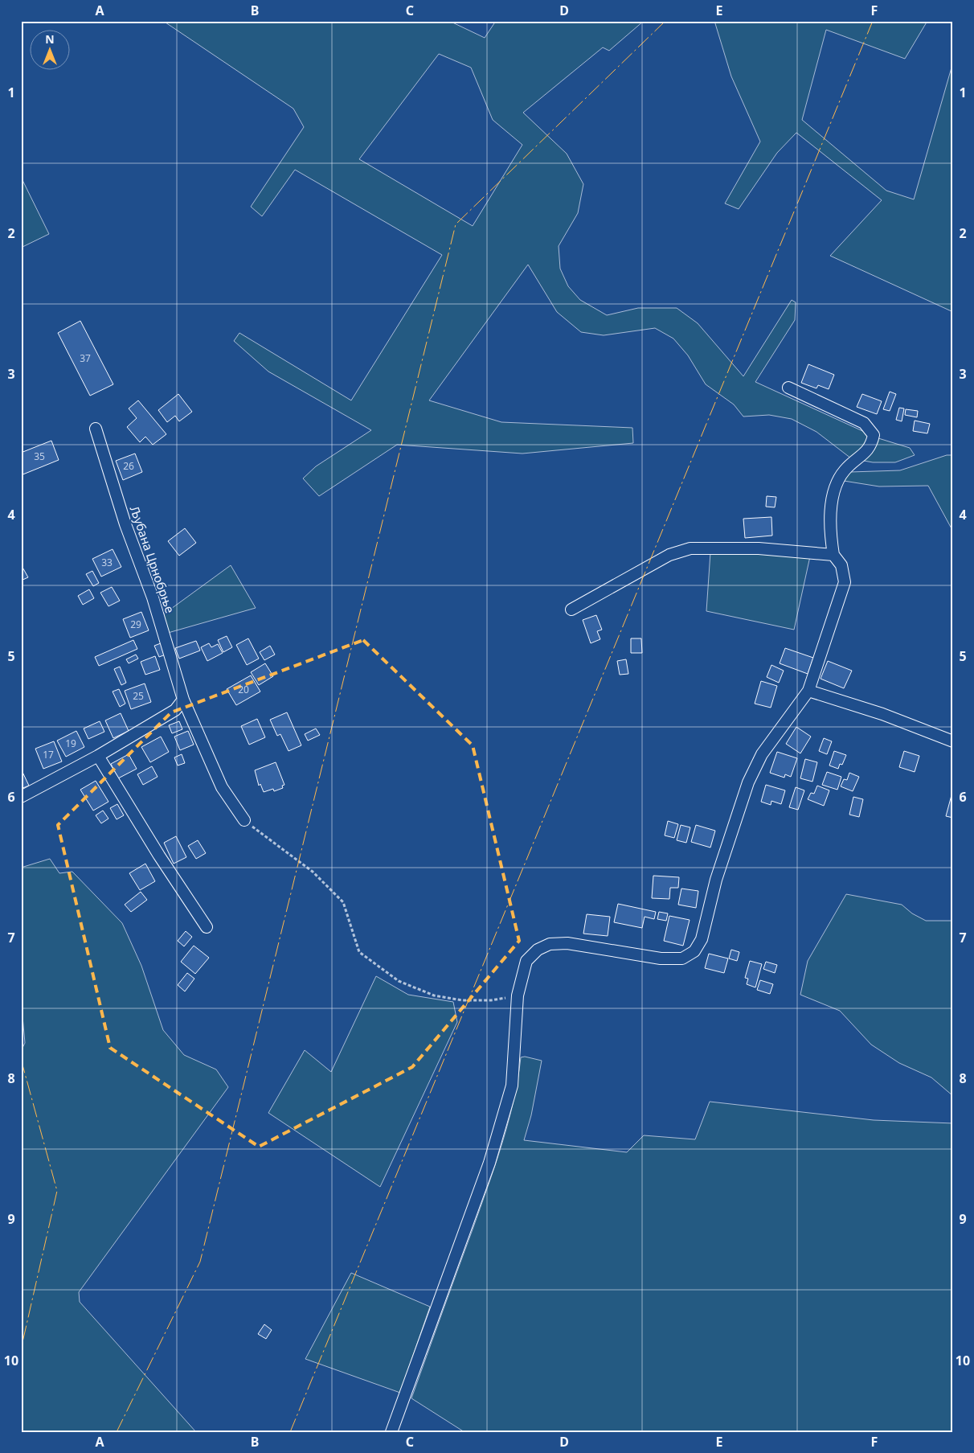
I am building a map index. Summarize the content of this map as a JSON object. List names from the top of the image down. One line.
{"streets":{"street":["Љубана Црнобрње"]},"house_numbers":["37","35","26","33","29","20","25","19","17"],"north":"top","grid":{"columns":["A","B","C","D","E","F"],"rows":["1","2","3","4","5","6","7","8","9","10"]}}
